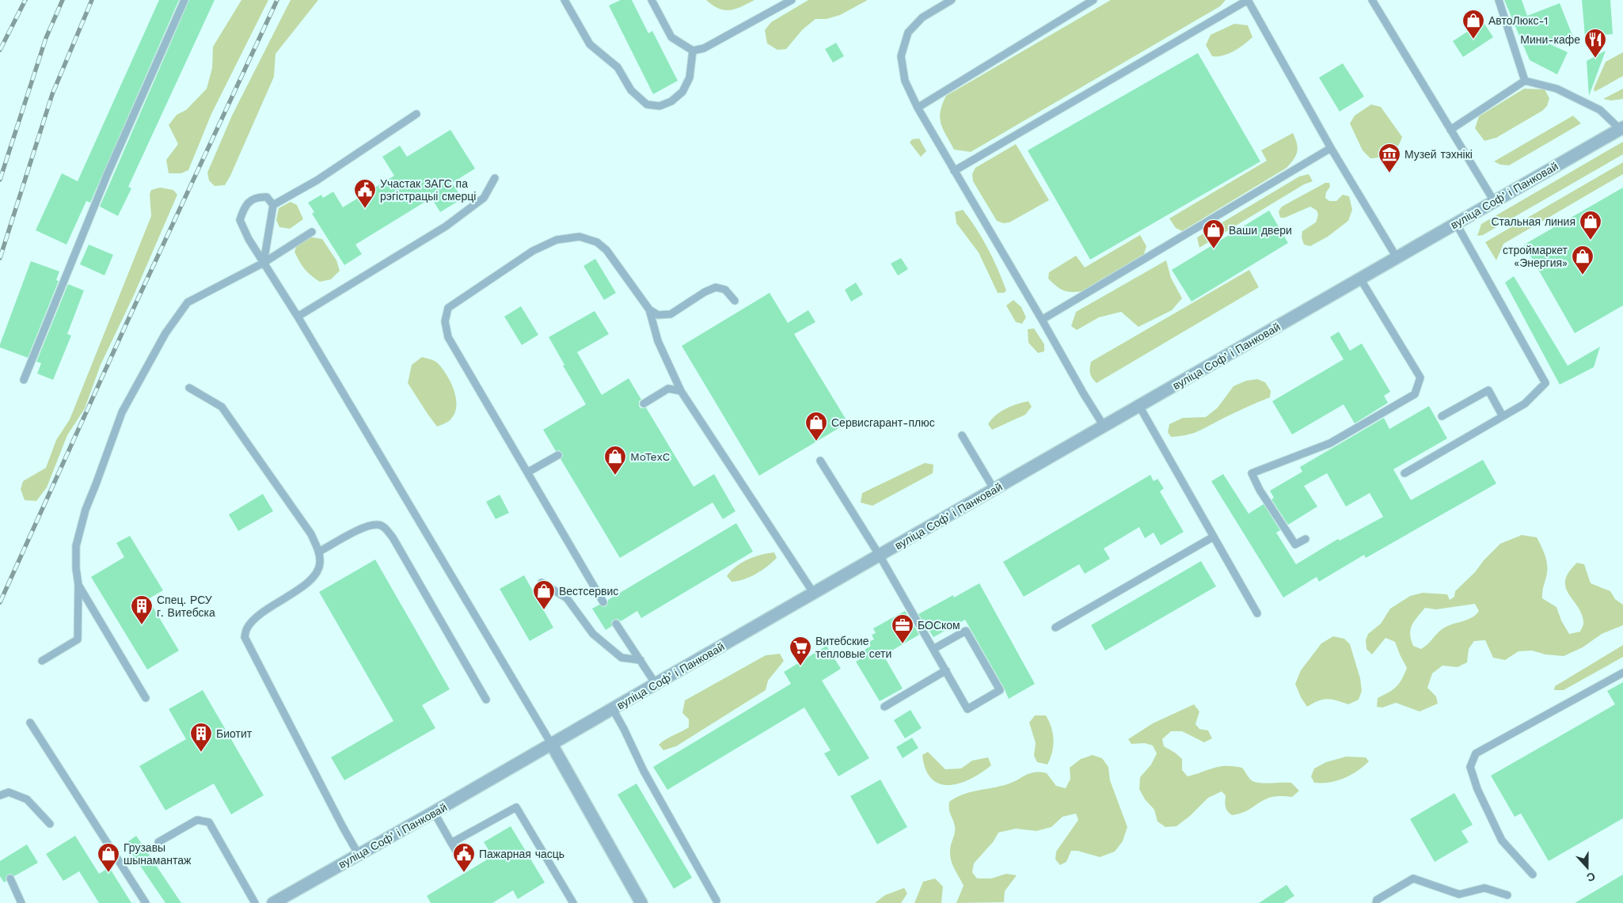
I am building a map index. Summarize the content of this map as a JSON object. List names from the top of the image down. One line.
{"streets":{"street":["вуліца Софʼі Панковай"]},"places":{"shop":["АвтоЛюкс-1","Стальная линия","Ваши двери","строймаркет «Энергия»","Сервисгарант-плюс","MoTexC","Вестсервис","Грузавы шынамантаж"],"restaurant":["Мини-кафе"],"museum":["Музей тэхнікі"],"public building":["Участак ЗАГС па рэгістрацыі смерці","Пажарная часць"],"building":["Спец. РСУ г. Витебска","Биотит"],"office":["БОСком"],"supermarket":["Витебские тепловые сети"]},"north":"bottom"}
